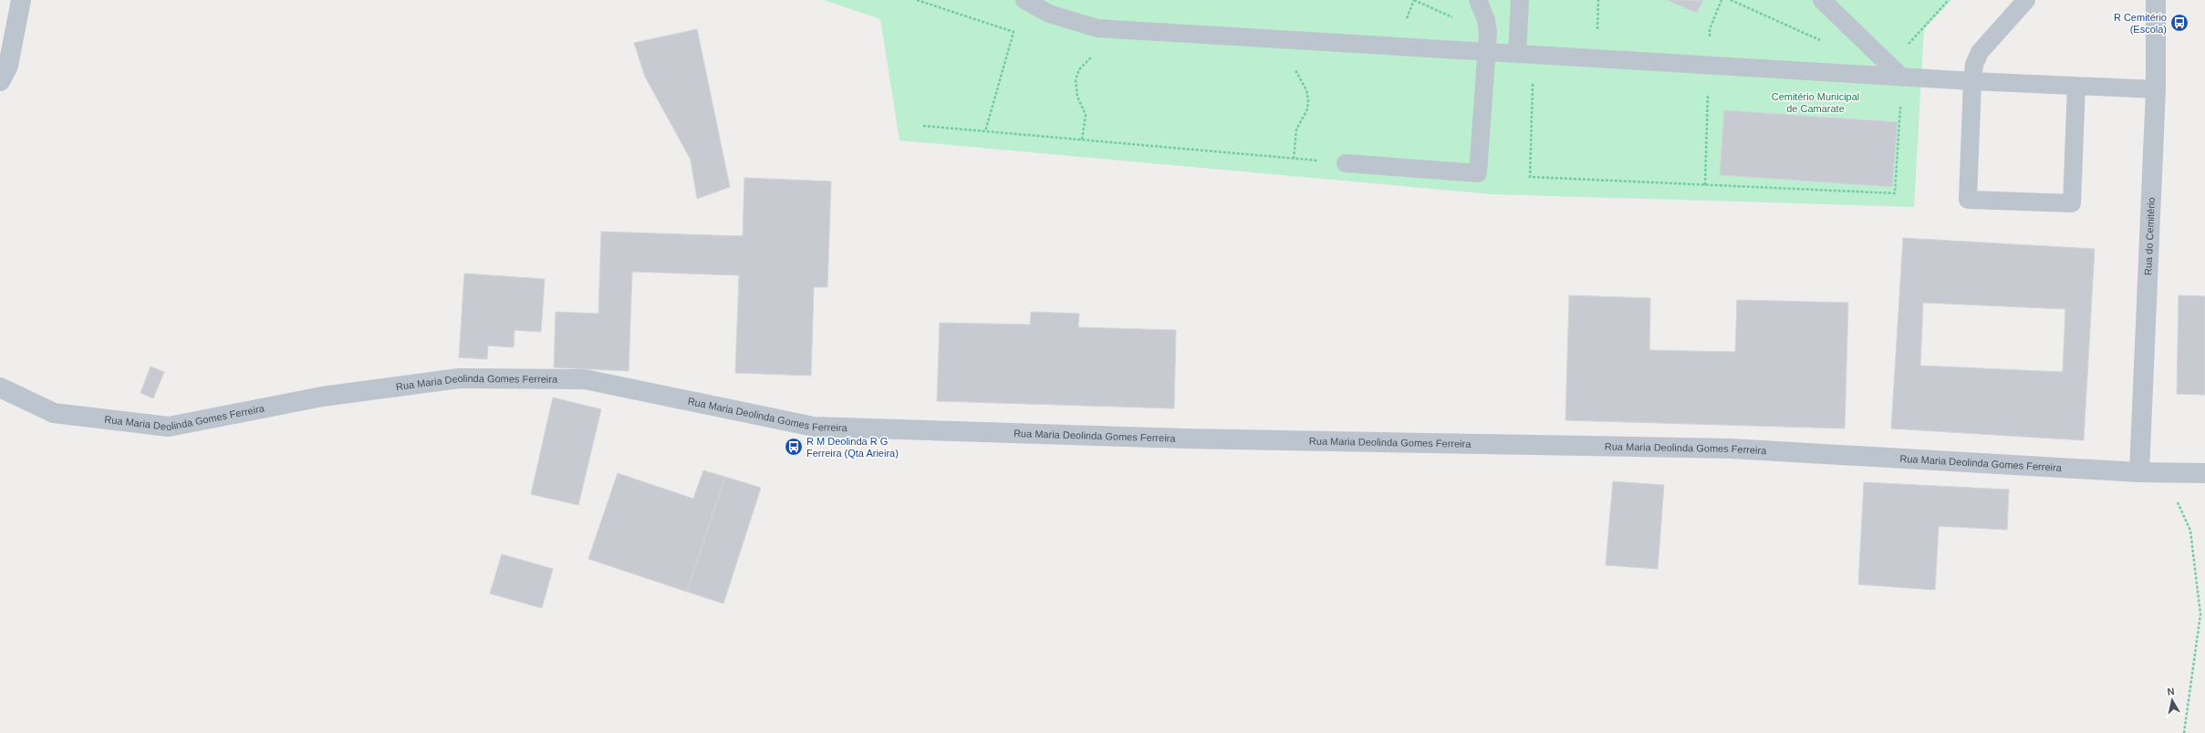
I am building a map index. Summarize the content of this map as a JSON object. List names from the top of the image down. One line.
{"streets":{"street":["Rua do Cemitério","Rua Maria Deolinda Gomes Ferreira"]},"crossings":[["Rua do Cemitério","Rua Maria Deolinda Gomes Ferreira"]],"parks":["Cemitério Municipal de Camarate"],"places":{"bus stop":["R Cemitério (Escola)","R M Deolinda R G Ferreira (Qta Arieira)"]},"north":"top"}
